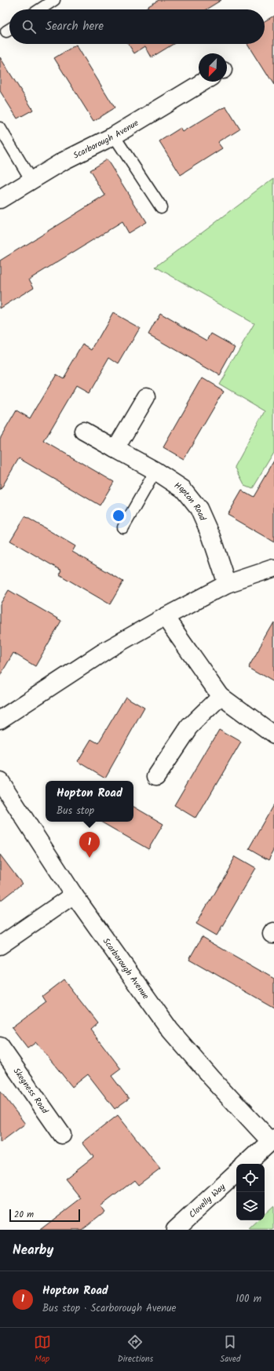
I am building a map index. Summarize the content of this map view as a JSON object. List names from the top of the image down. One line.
{"streets":{"street":["Scarborough Avenue","Hopton Road","Skegness Road","Clovelly Way"]},"scale_bar":"20 m","north":"bottom left","page":{"search":"Search here","popup":["Hopton Road","Bus stop"],"pins":"1","scale":"20 m","heading":"Nearby","list":[{"mark":"1","name":"Hopton Road","note":"Bus stop · Scarborough Avenue","value":"100 m"}],"nav":["Map","Directions","Saved"]}}
